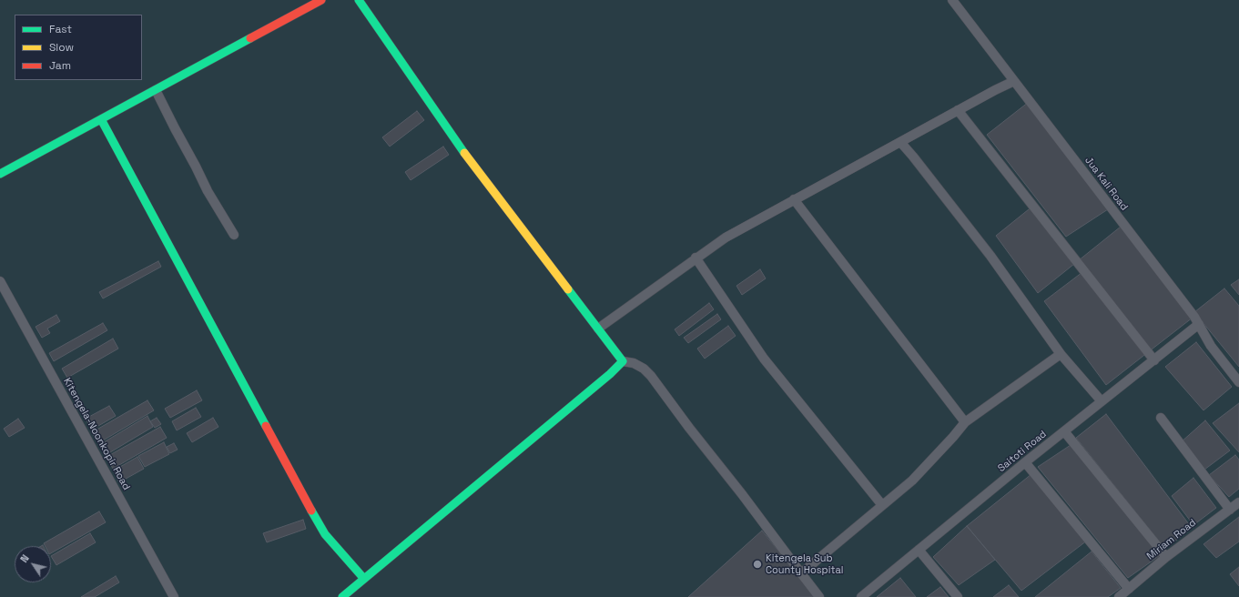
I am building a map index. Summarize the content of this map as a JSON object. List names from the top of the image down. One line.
{"streets":{"street":["Jua Kali Road","Kitengela-Noonkopir Road","Saitoti Road","Miriam Road"]},"crossings":[["Jua Kali Road","Saitoti Road"]],"places":["Kitengela Sub County Hospital"],"legend":["Fast","Slow","Jam"],"north":"top left"}
